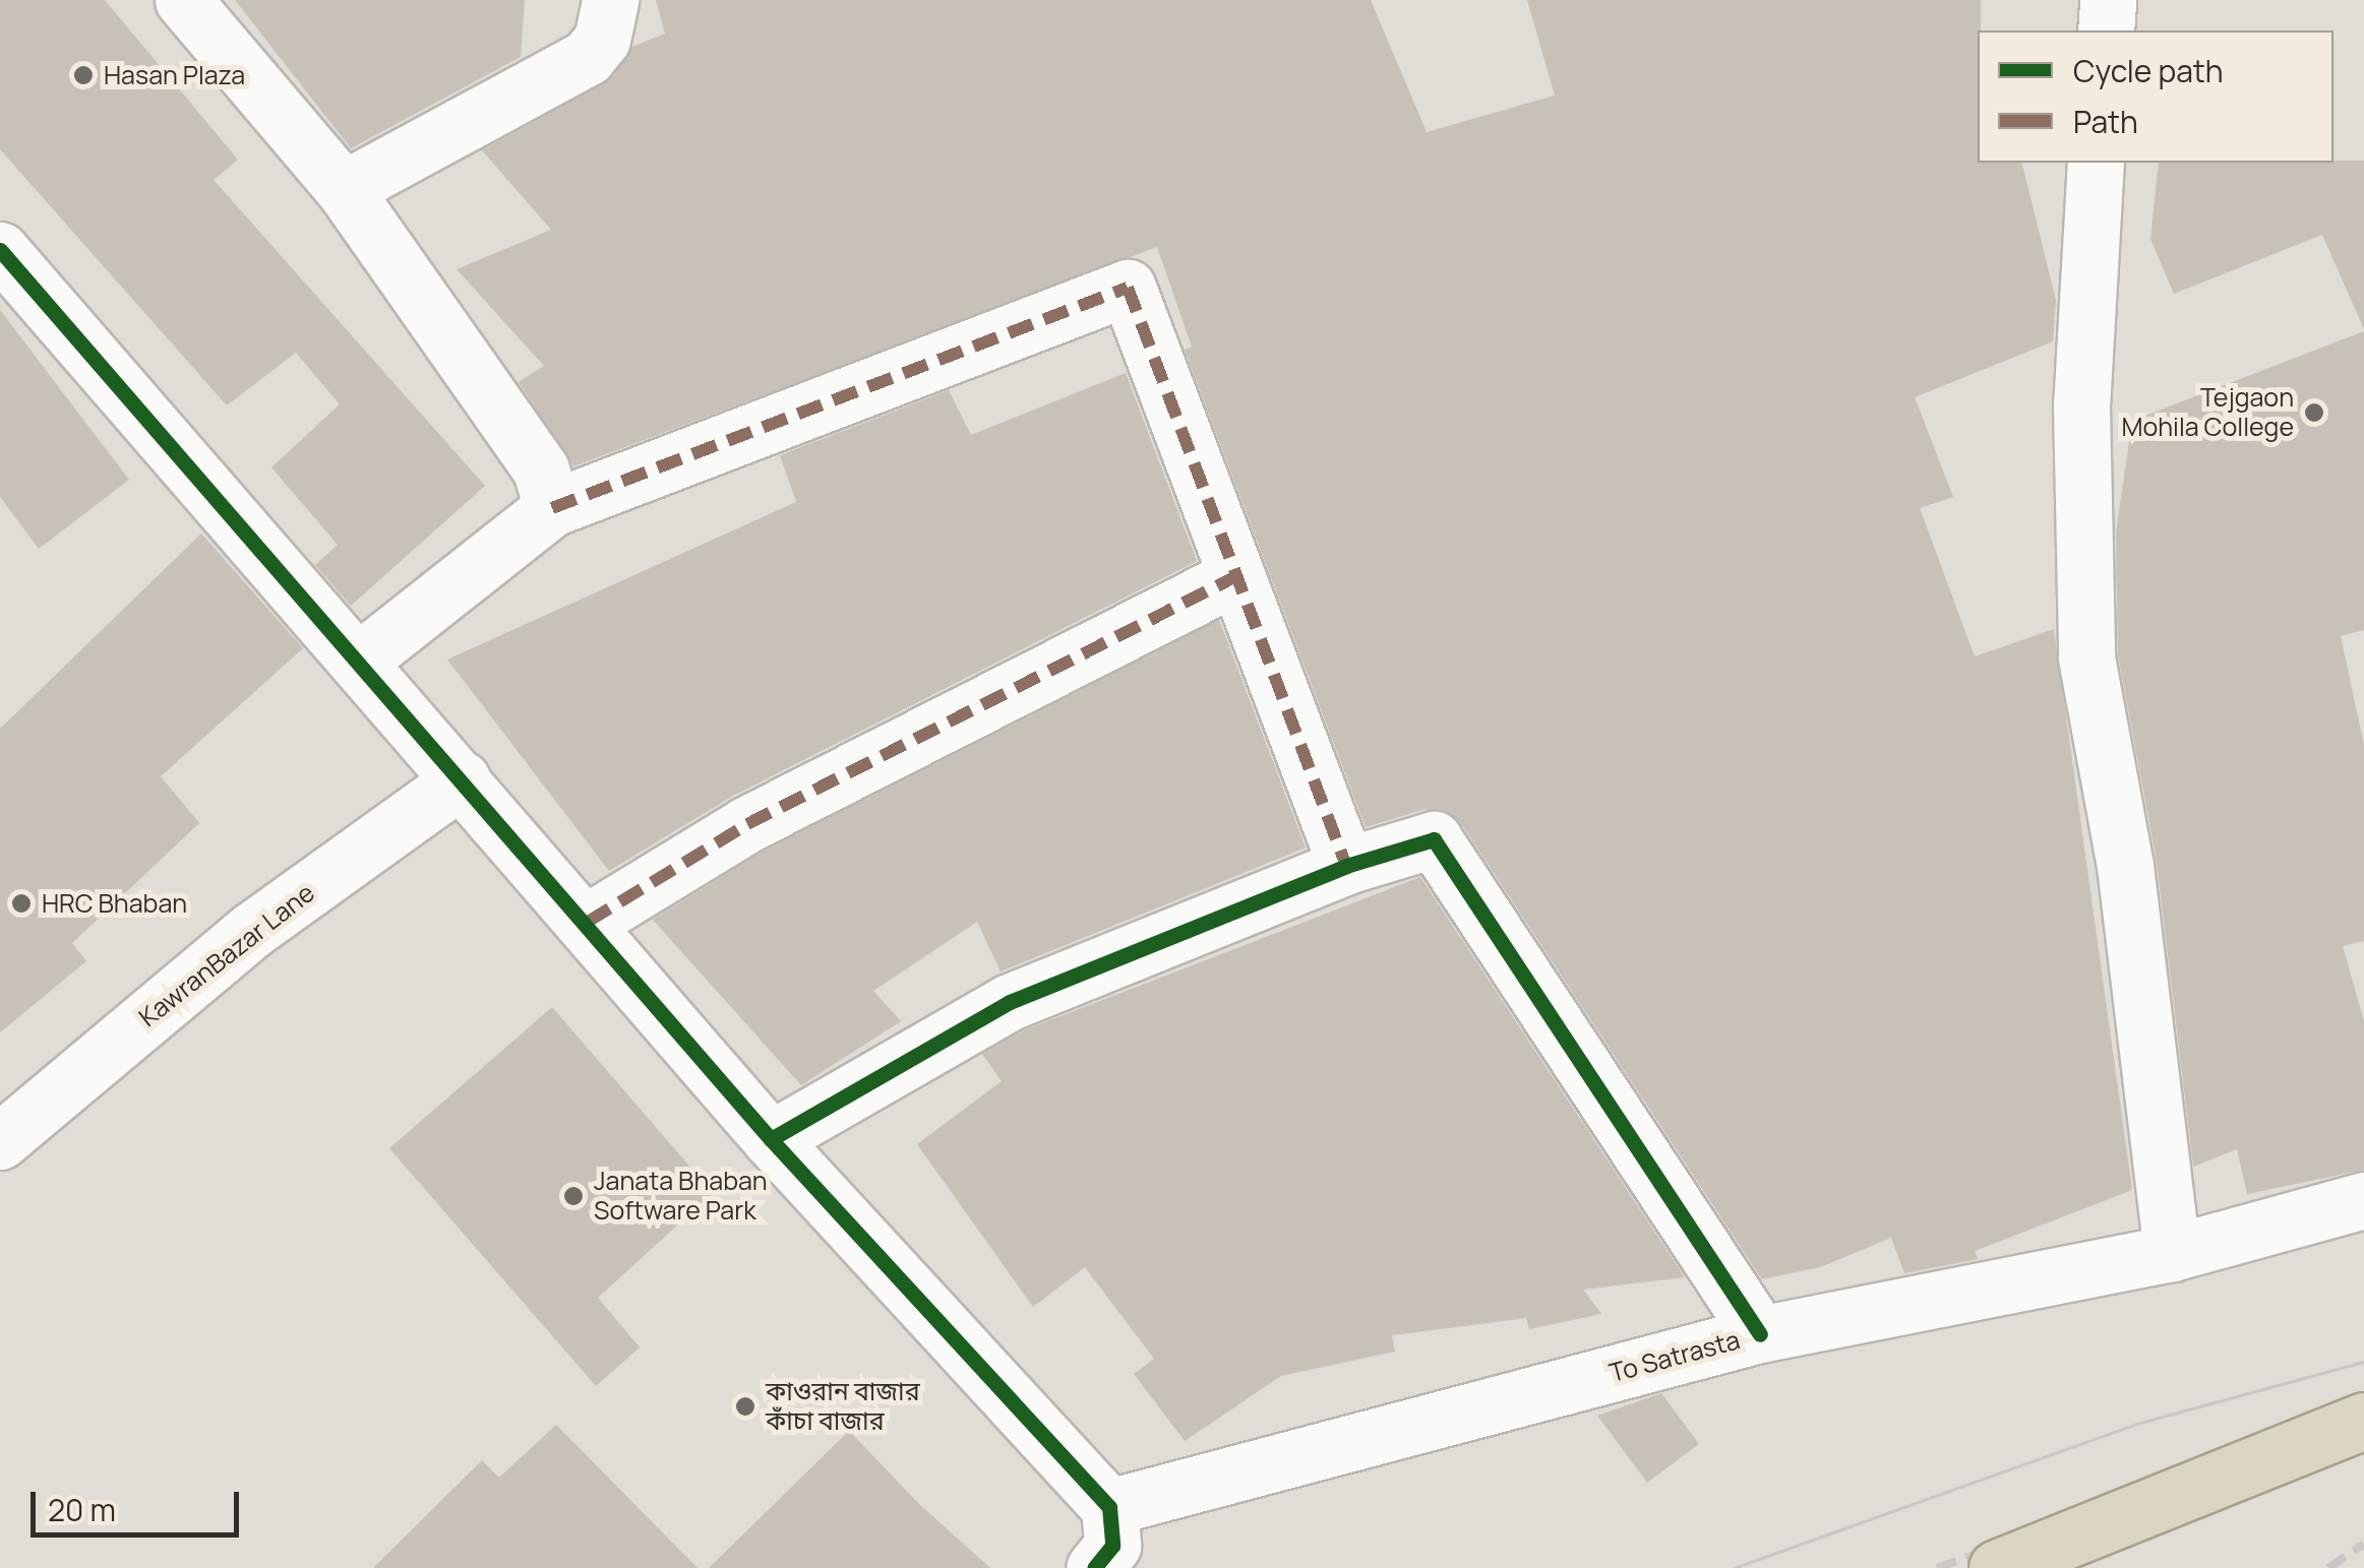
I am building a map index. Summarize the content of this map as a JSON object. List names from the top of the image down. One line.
{"streets":{"street":["KawranBazar Lane","To Satrasta"]},"places":["Hasan Plaza","Tejgaon Mohila College","HRC Bhaban","Janata Bhaban Software Park","কাওরান বাজার কাঁচা বাজার"],"legend":["Cycle path","Path"],"scale_bar":"20 m"}
